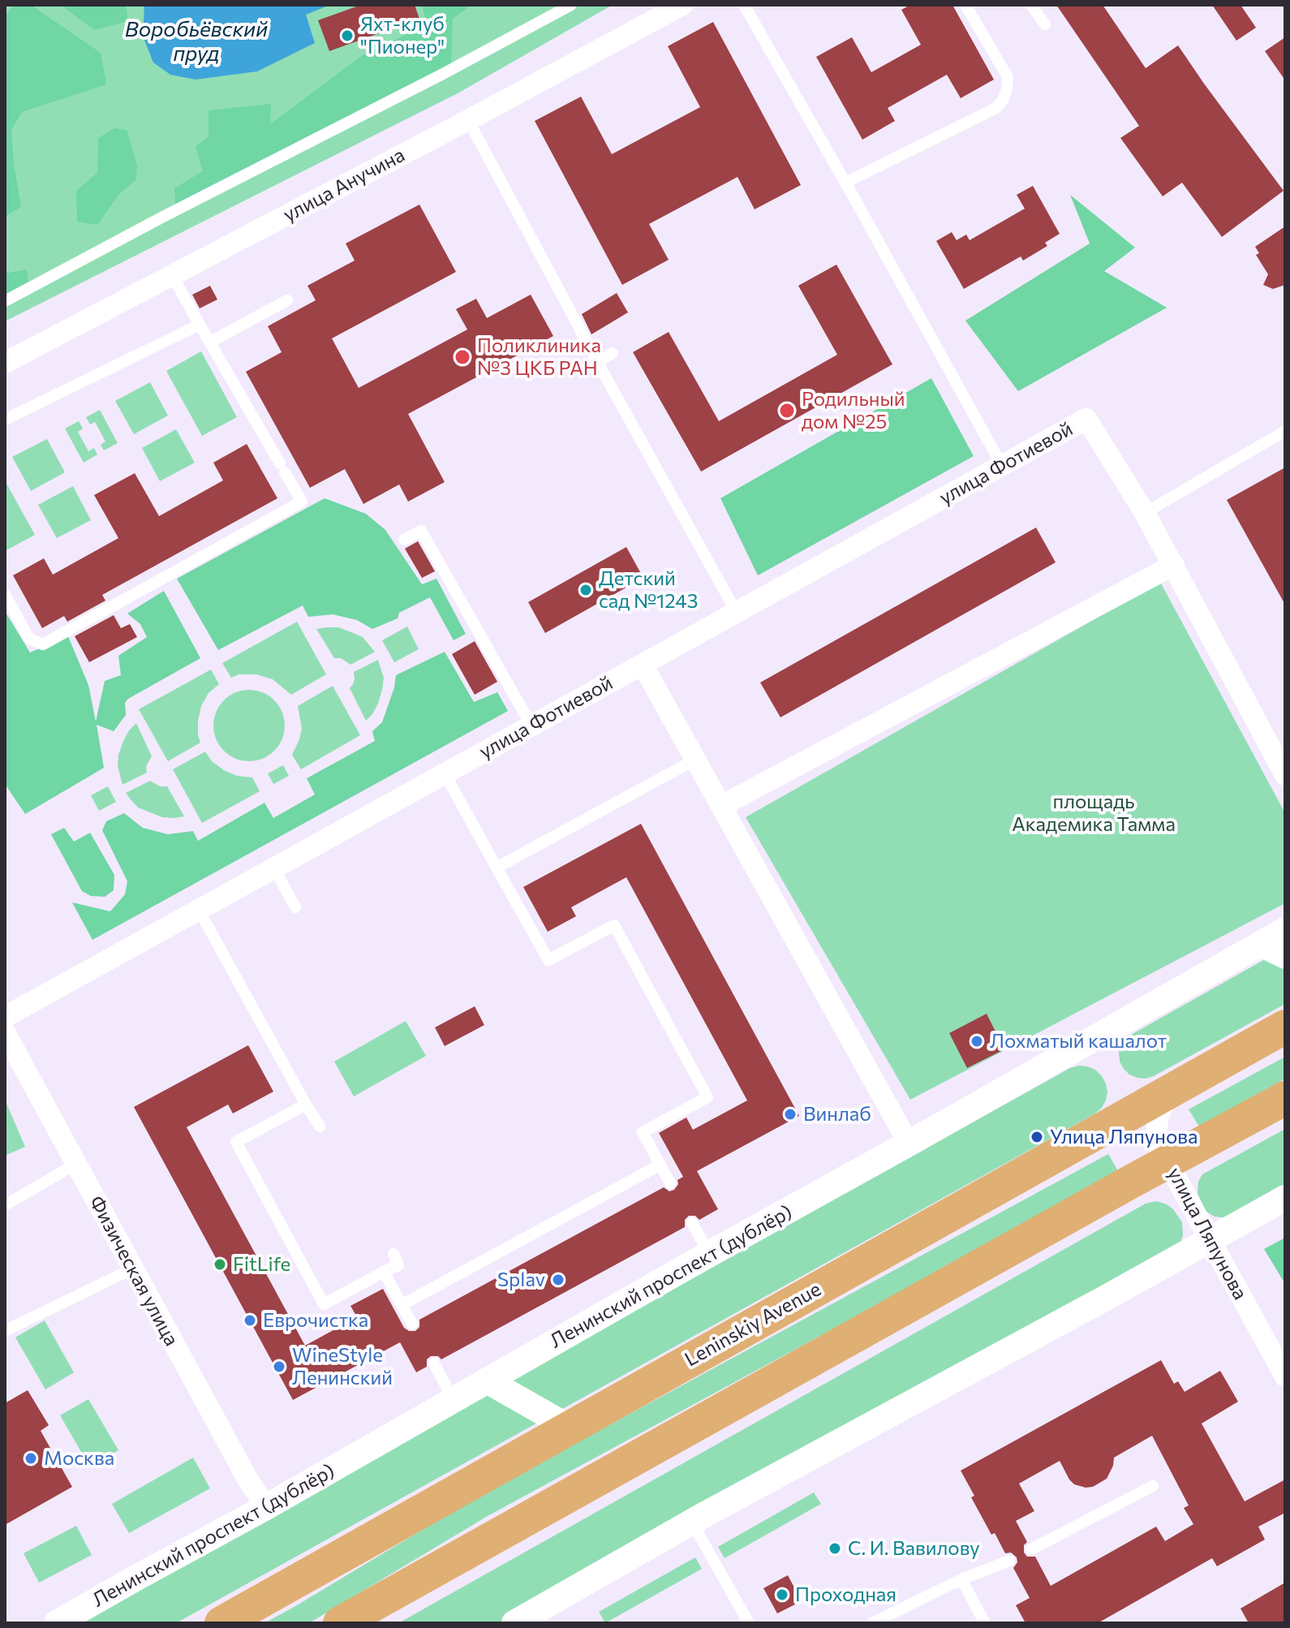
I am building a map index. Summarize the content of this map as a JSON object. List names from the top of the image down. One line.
{"streets":{"main road":["Leninskiy Avenue"],"street":["улица Анучина","улица Фотиевой","улица Ляпунова","Физическая улица","Ленинский проспект (дублёр)"]},"crossings":[["улица Ляпунова","Leninskiy Avenue"],["Физическая улица","Ленинский проспект (дублёр)"]],"water":["Воробьёвский пруд"],"parks":["площадь Академика Тамма"],"places":["Яхт-клуб \"Пионер\"","Поликлиника №3 ЦКБ РАН","Родильный дом №25","Детский сад №1243","Лохматый кашалот","Винлаб","Улица Ляпунова","FitLife","Splav","Еврочистка","WineStyle Ленинский","Москва","С. И. Вавилову","Проходная"]}
